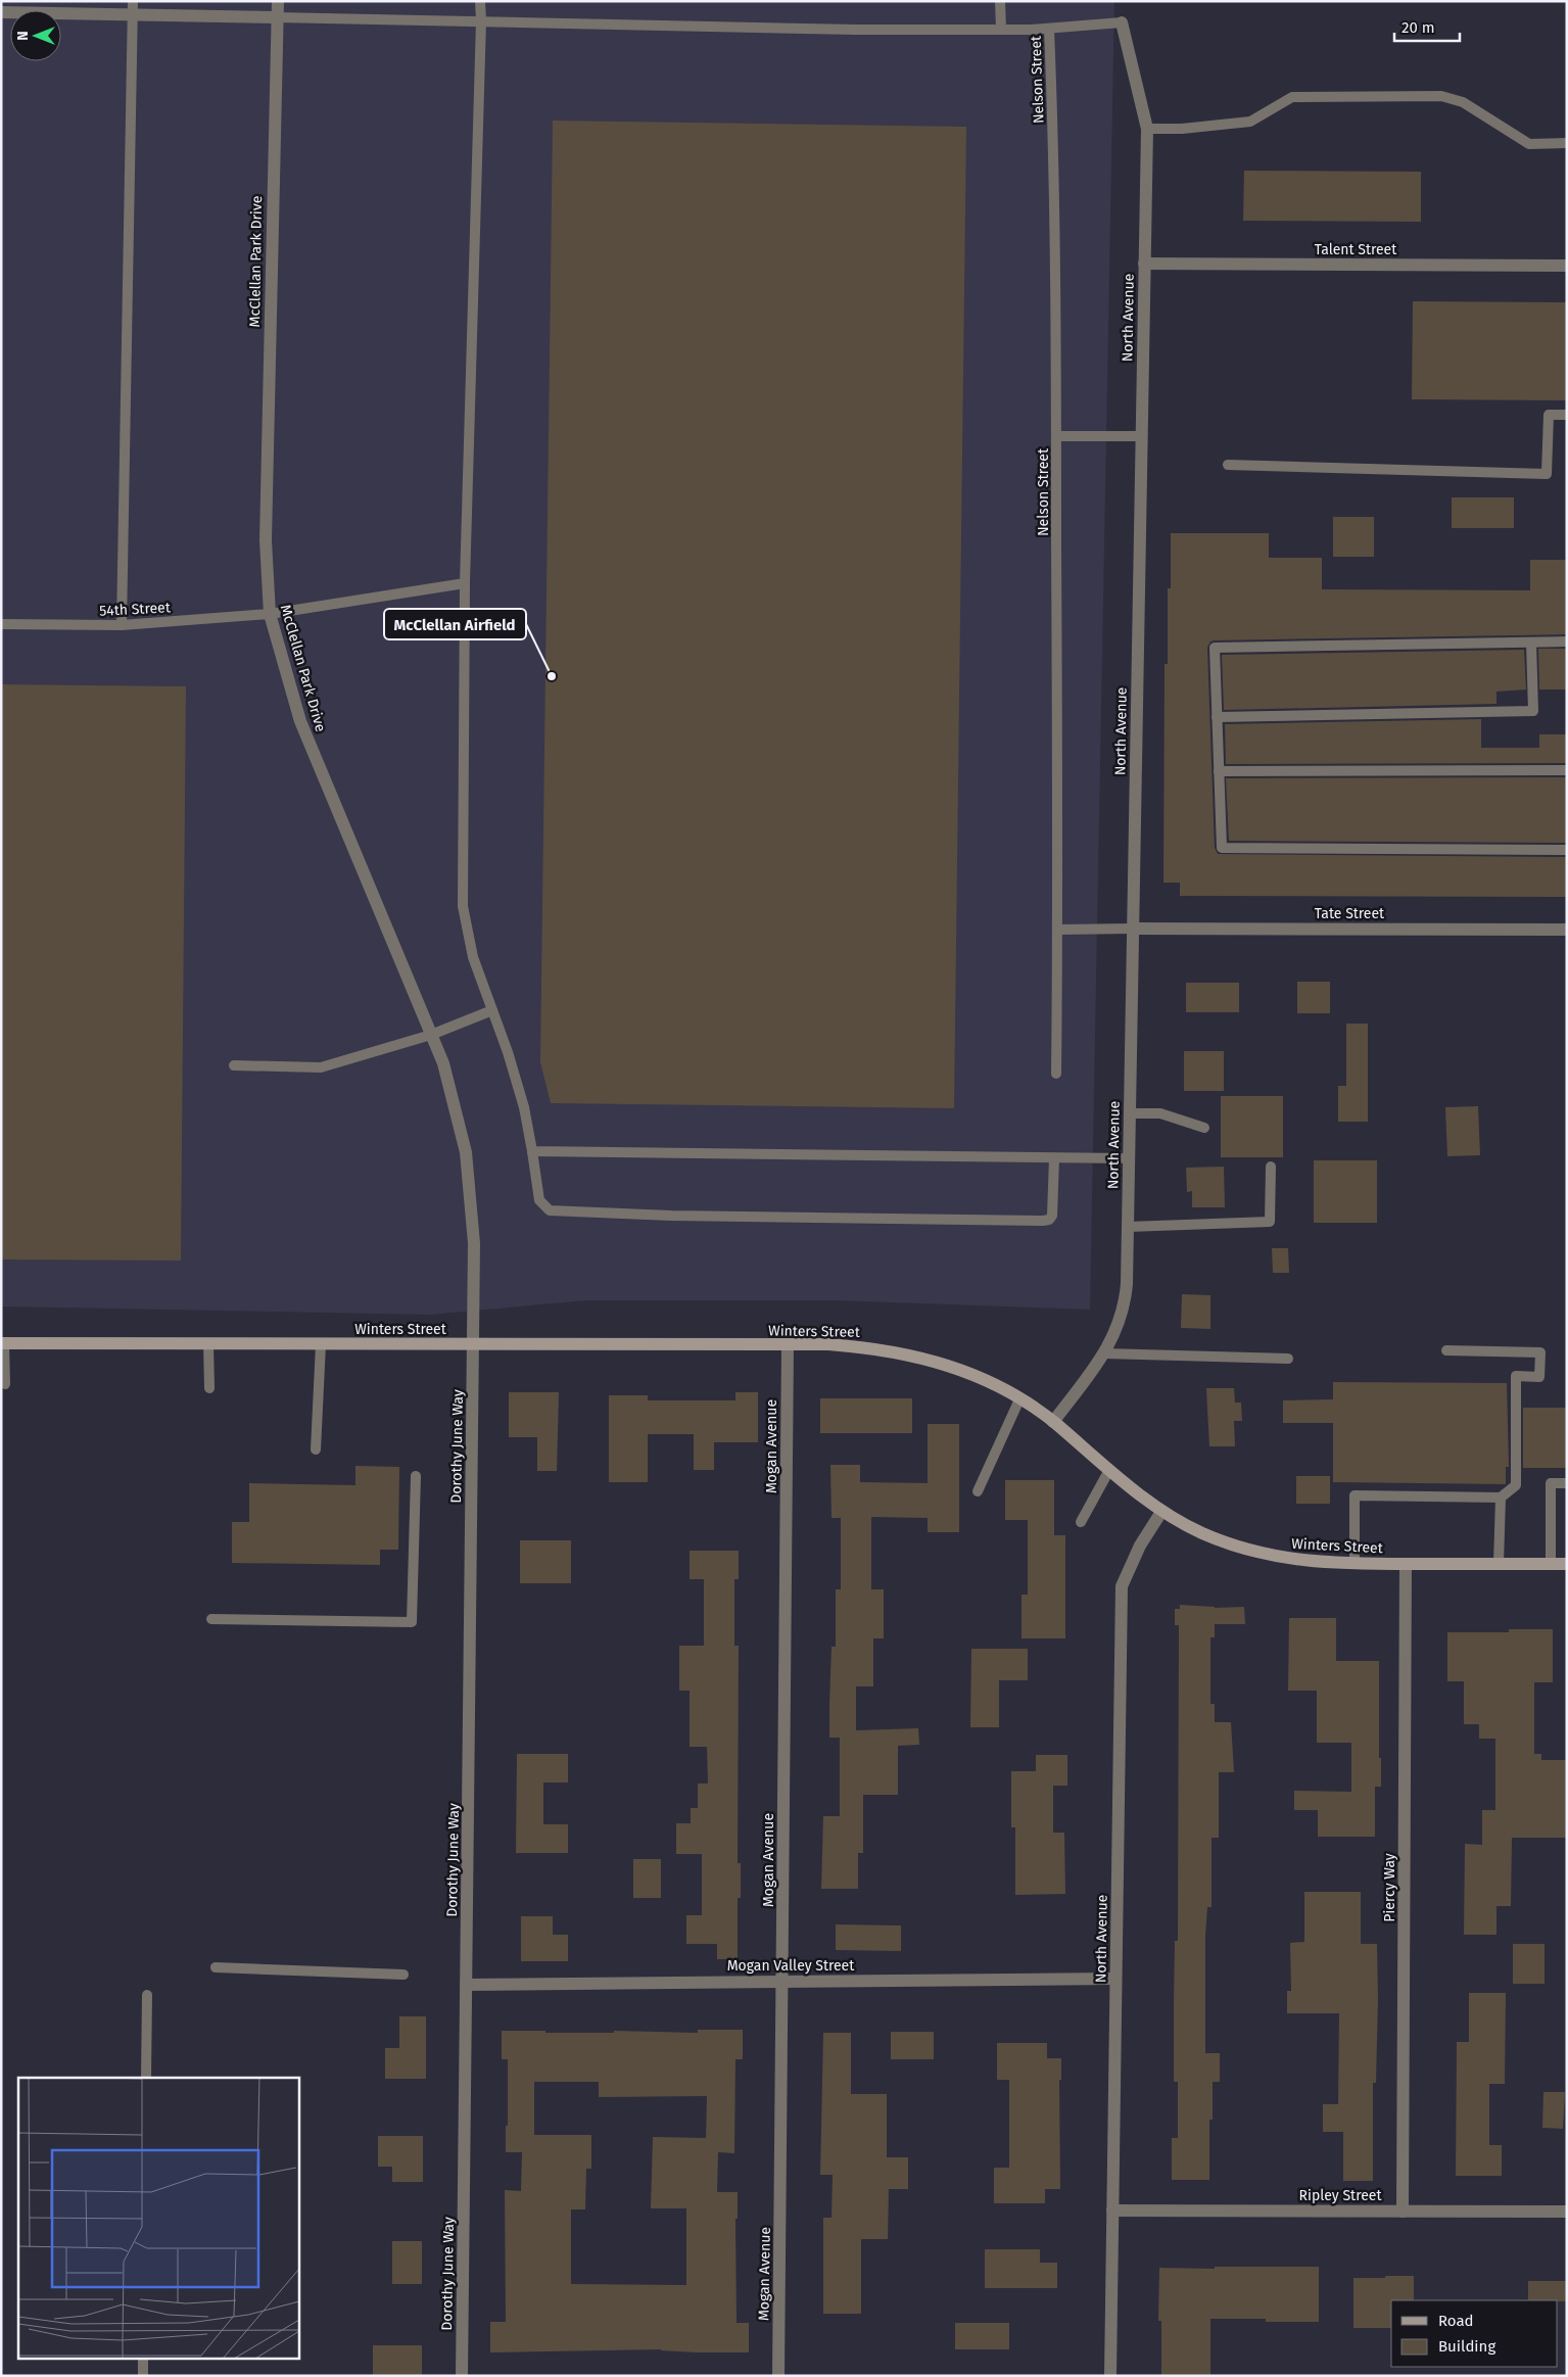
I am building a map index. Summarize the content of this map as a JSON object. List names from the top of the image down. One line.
{"streets":{"main road":["Winters Street"],"street":["Talent Street","McClellan Park Drive","North Avenue","Tate Street","Dorothy June Way","Mogan Avenue","Piercy Way","Mogan Valley Street","Ripley Street"],"lane":["Nelson Street","54th Street"]},"crossings":[["Nelson Street","McClellan Park Drive"],["Talent Street","North Avenue"],["McClellan Park Drive","54th Street"],["McClellan Park Drive","Winters Street"],["McClellan Park Drive","Dorothy June Way"],["North Avenue","Tate Street"],["North Avenue","Winters Street"],["North Avenue","Mogan Valley Street"],["North Avenue","Ripley Street"],["Winters Street","Dorothy June Way"],["Winters Street","Mogan Avenue"],["Winters Street","Piercy Way"],["Dorothy June Way","Mogan Valley Street"],["Mogan Avenue","Mogan Valley Street"],["Piercy Way","Ripley Street"]],"places":["McClellan Airfield"],"legend":["Road","Building"],"scale_bar":"20 m","north":"left"}
